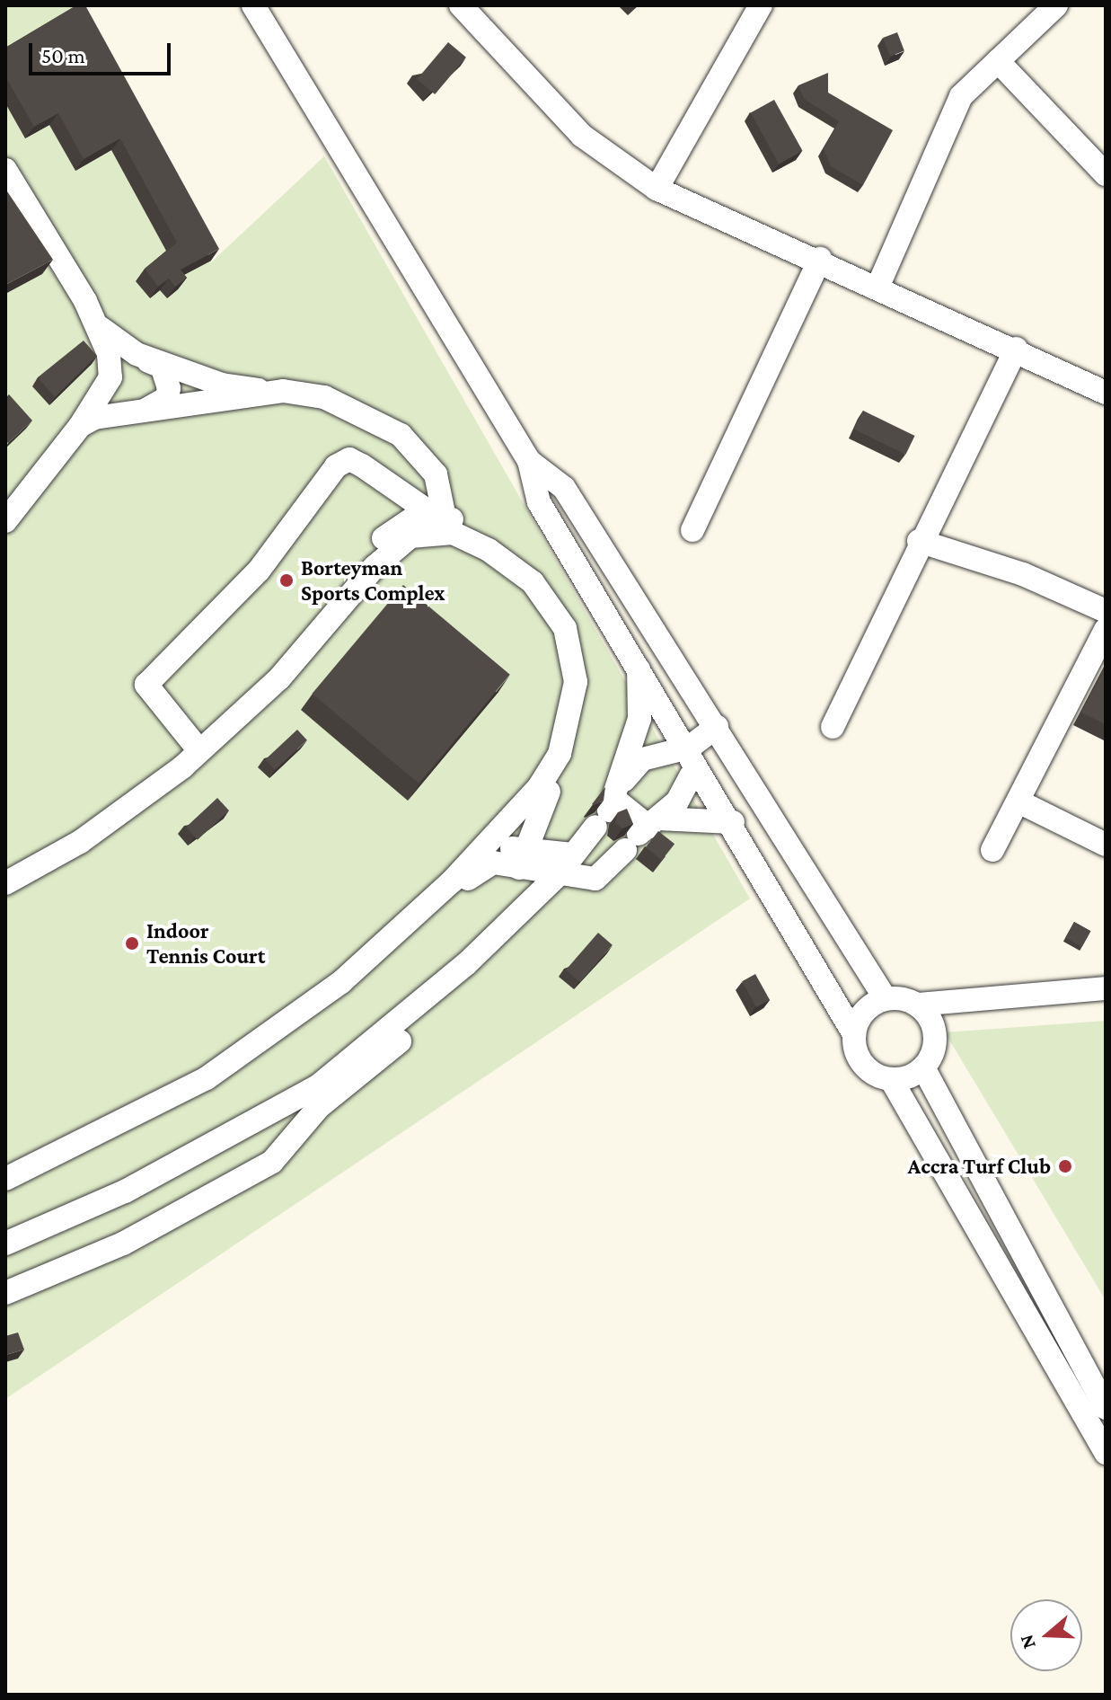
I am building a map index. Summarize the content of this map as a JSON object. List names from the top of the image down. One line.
{"places":["Borteyman Sports Complex","Indoor Tennis Court","Accra Turf Club"],"scale_bar":"50 m","north":"left"}
